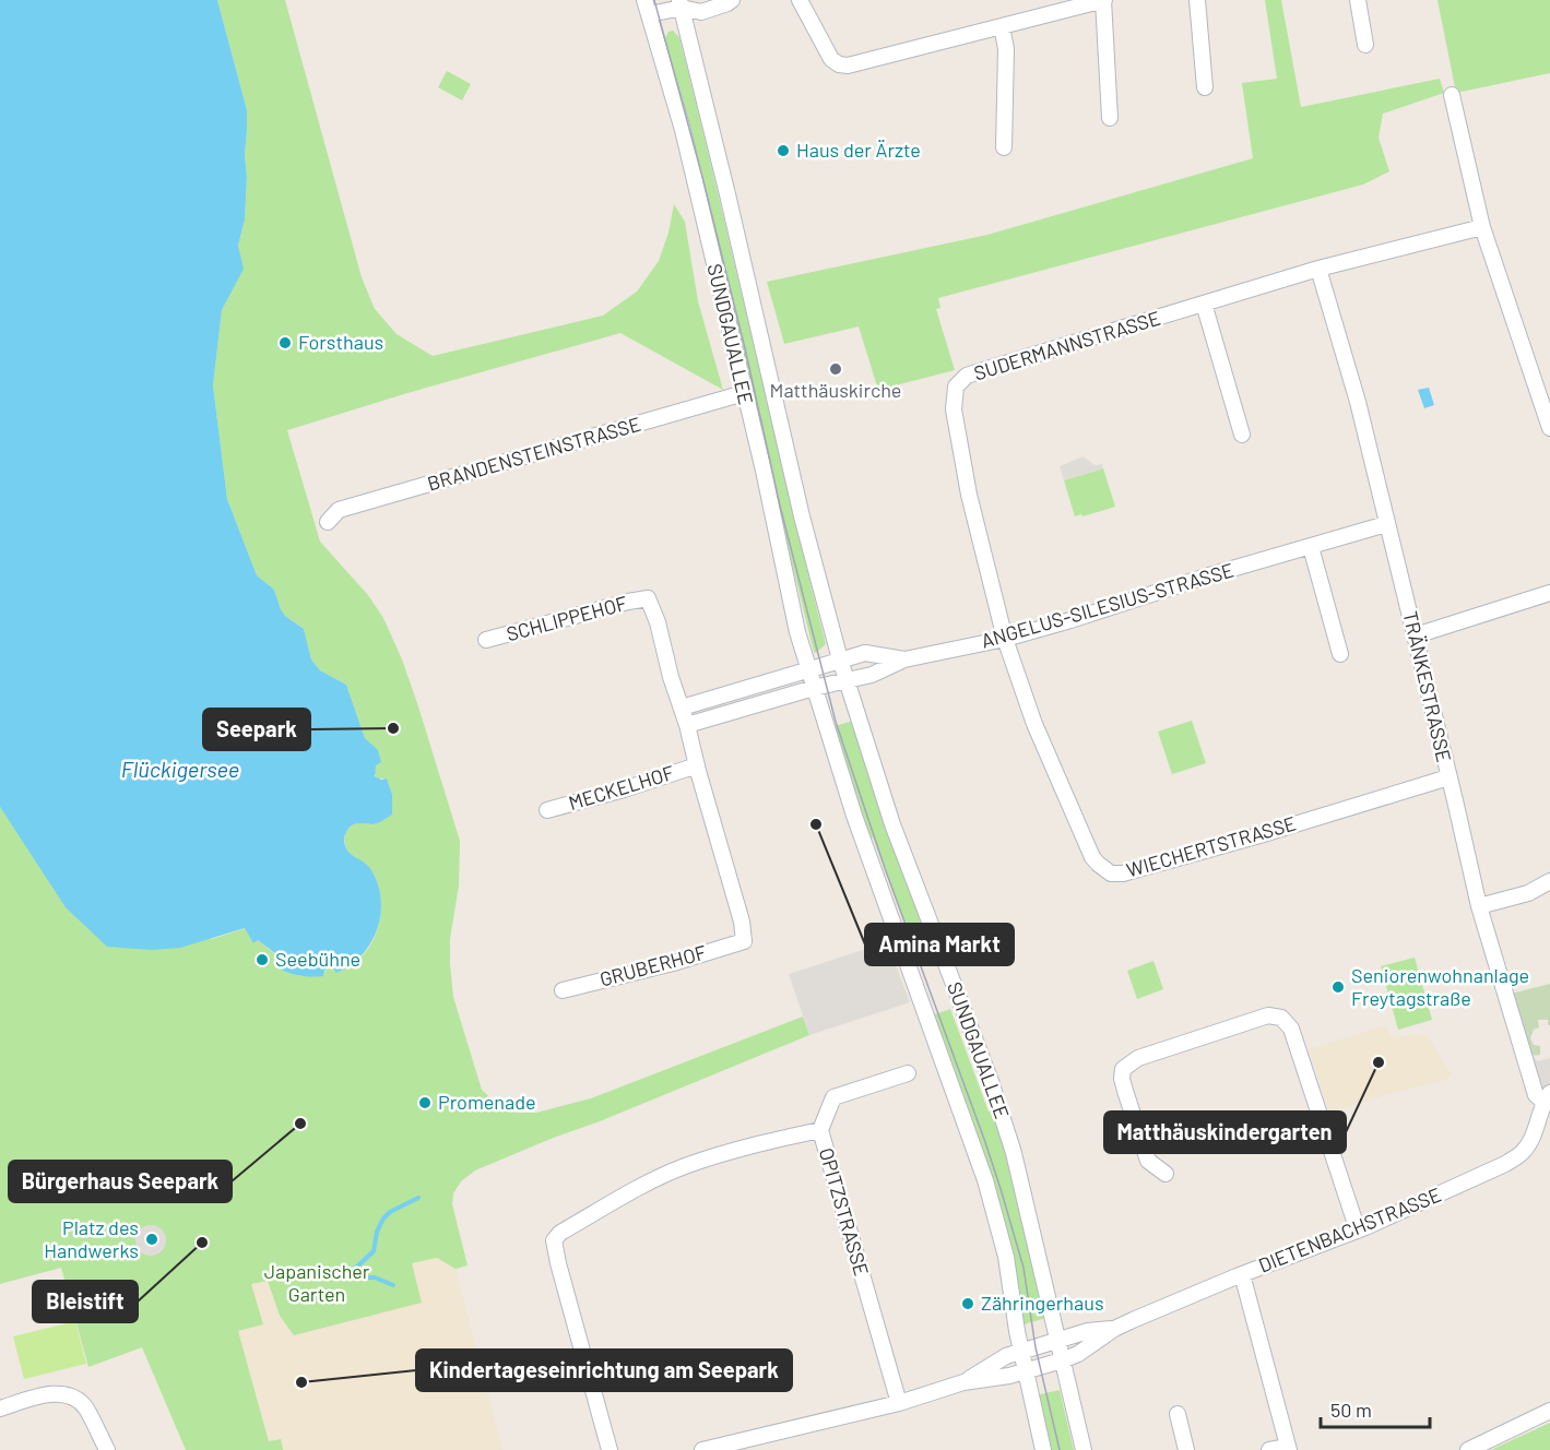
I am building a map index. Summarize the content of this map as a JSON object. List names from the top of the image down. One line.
{"streets":{"street":["SUNDGAUALLEE","SUDERMANNSTRASSE","BRANDENSTEINSTRASSE","ANGELUS-SILESIUS-STRASSE","SCHLIPPEHOF","TRÄNKESTRASSE","MECKELHOF","WIECHERTSTRASSE","GRUBERHOF","OPITZSTRASSE","DIETENBACHSTRASSE"]},"crossings":[["SUNDGAUALLEE","BRANDENSTEINSTRASSE"],["SUNDGAUALLEE","ANGELUS-SILESIUS-STRASSE"],["SUNDGAUALLEE","DIETENBACHSTRASSE"],["SUDERMANNSTRASSE","ANGELUS-SILESIUS-STRASSE"],["SUDERMANNSTRASSE","TRÄNKESTRASSE"],["SUDERMANNSTRASSE","WIECHERTSTRASSE"],["ANGELUS-SILESIUS-STRASSE","TRÄNKESTRASSE"],["ANGELUS-SILESIUS-STRASSE","WIECHERTSTRASSE"],["TRÄNKESTRASSE","WIECHERTSTRASSE"],["TRÄNKESTRASSE","DIETENBACHSTRASSE"],["MECKELHOF","GRUBERHOF"]],"water":["Flückigersee"],"parks":["Japanischer Garten"],"places":["Haus der Ärzte","Forsthaus","Matthäuskirche","Seepark","Amina Markt","Seebühne","Seniorenwohnanlage Freytagstraße","Matthäuskindergarten","Promenade","Bürgerhaus Seepark","Platz des Handwerks","Bleistift","Zähringerhaus","Kindertageseinrichtung am Seepark"],"scale_bar":"50 m"}
